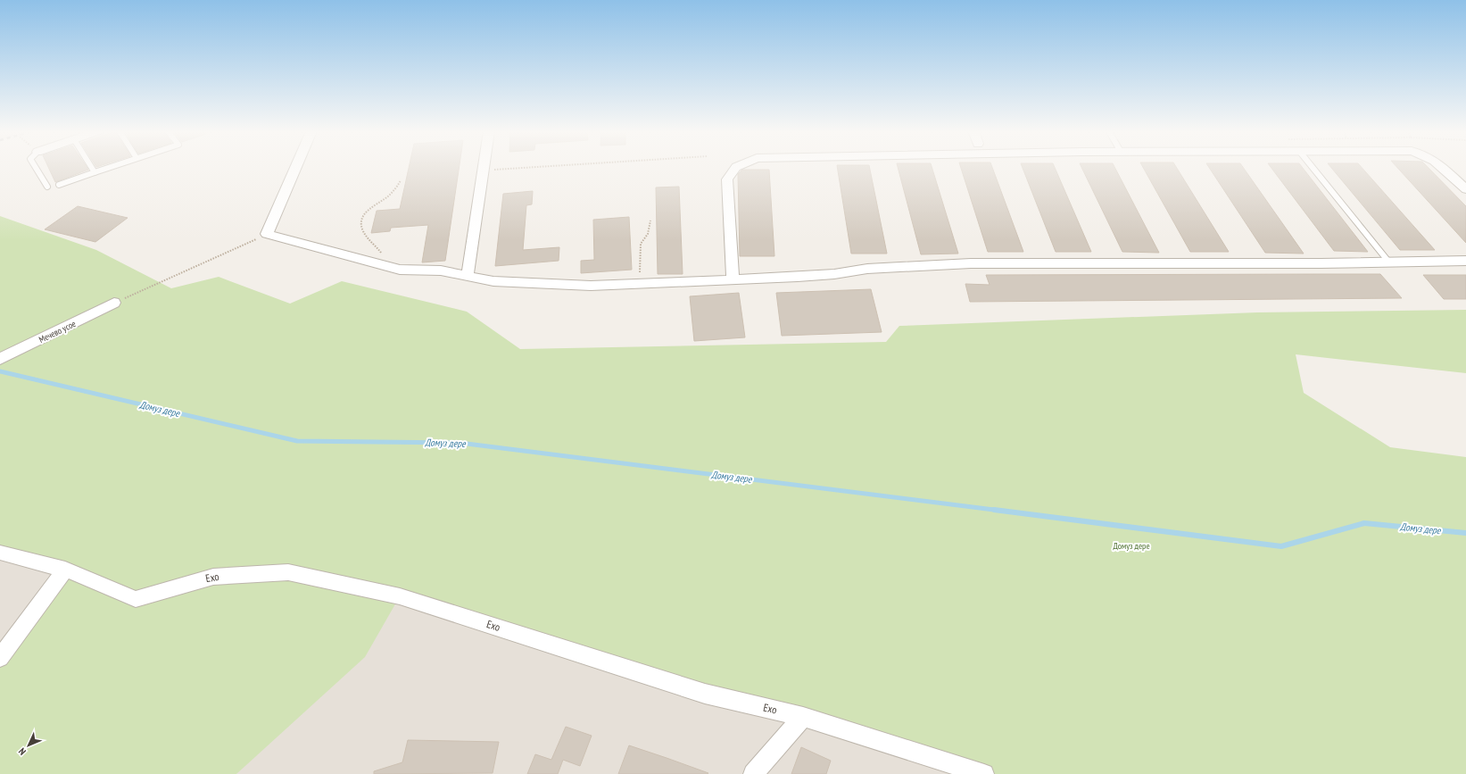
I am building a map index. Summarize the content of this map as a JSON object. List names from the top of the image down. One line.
{"streets":{"street":["Мечево усое","Ехо"]},"water":["Домуз дере"],"parks":["Домуз дере"],"north":"bottom left"}
